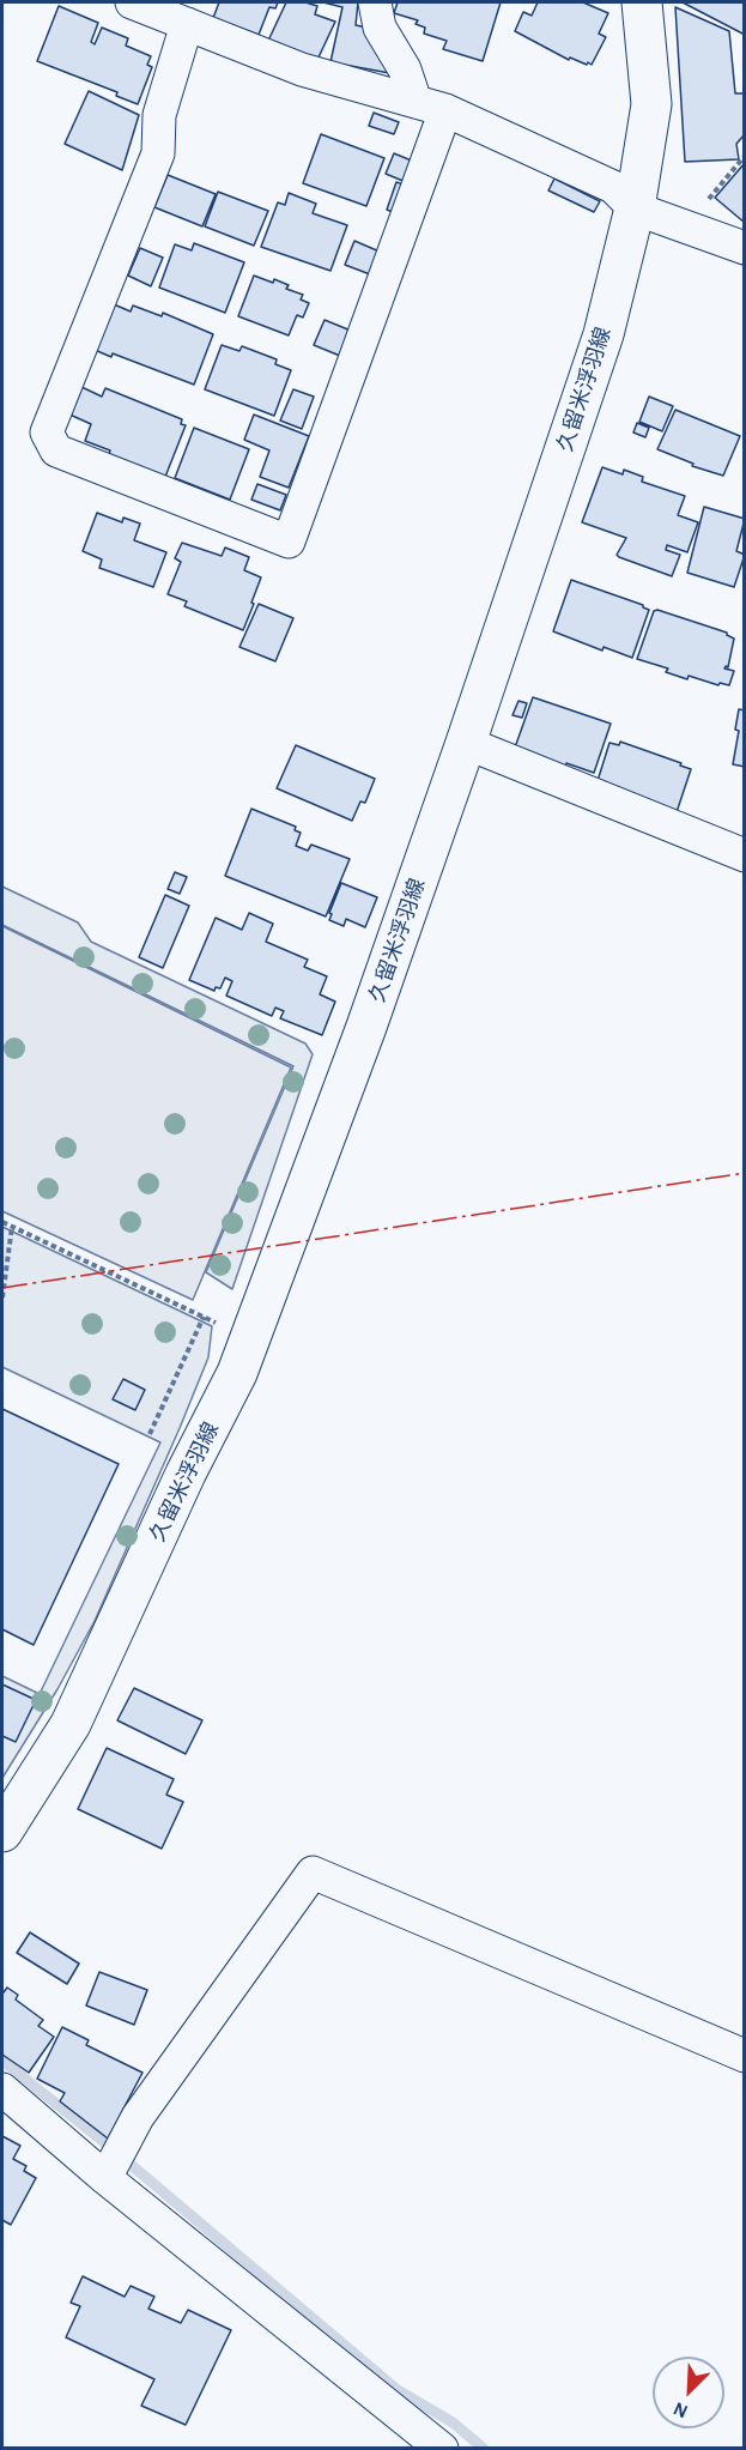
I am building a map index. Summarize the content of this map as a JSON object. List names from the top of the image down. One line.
{"streets":{"main road":["久留米浮羽線"]},"north":"bottom left"}
